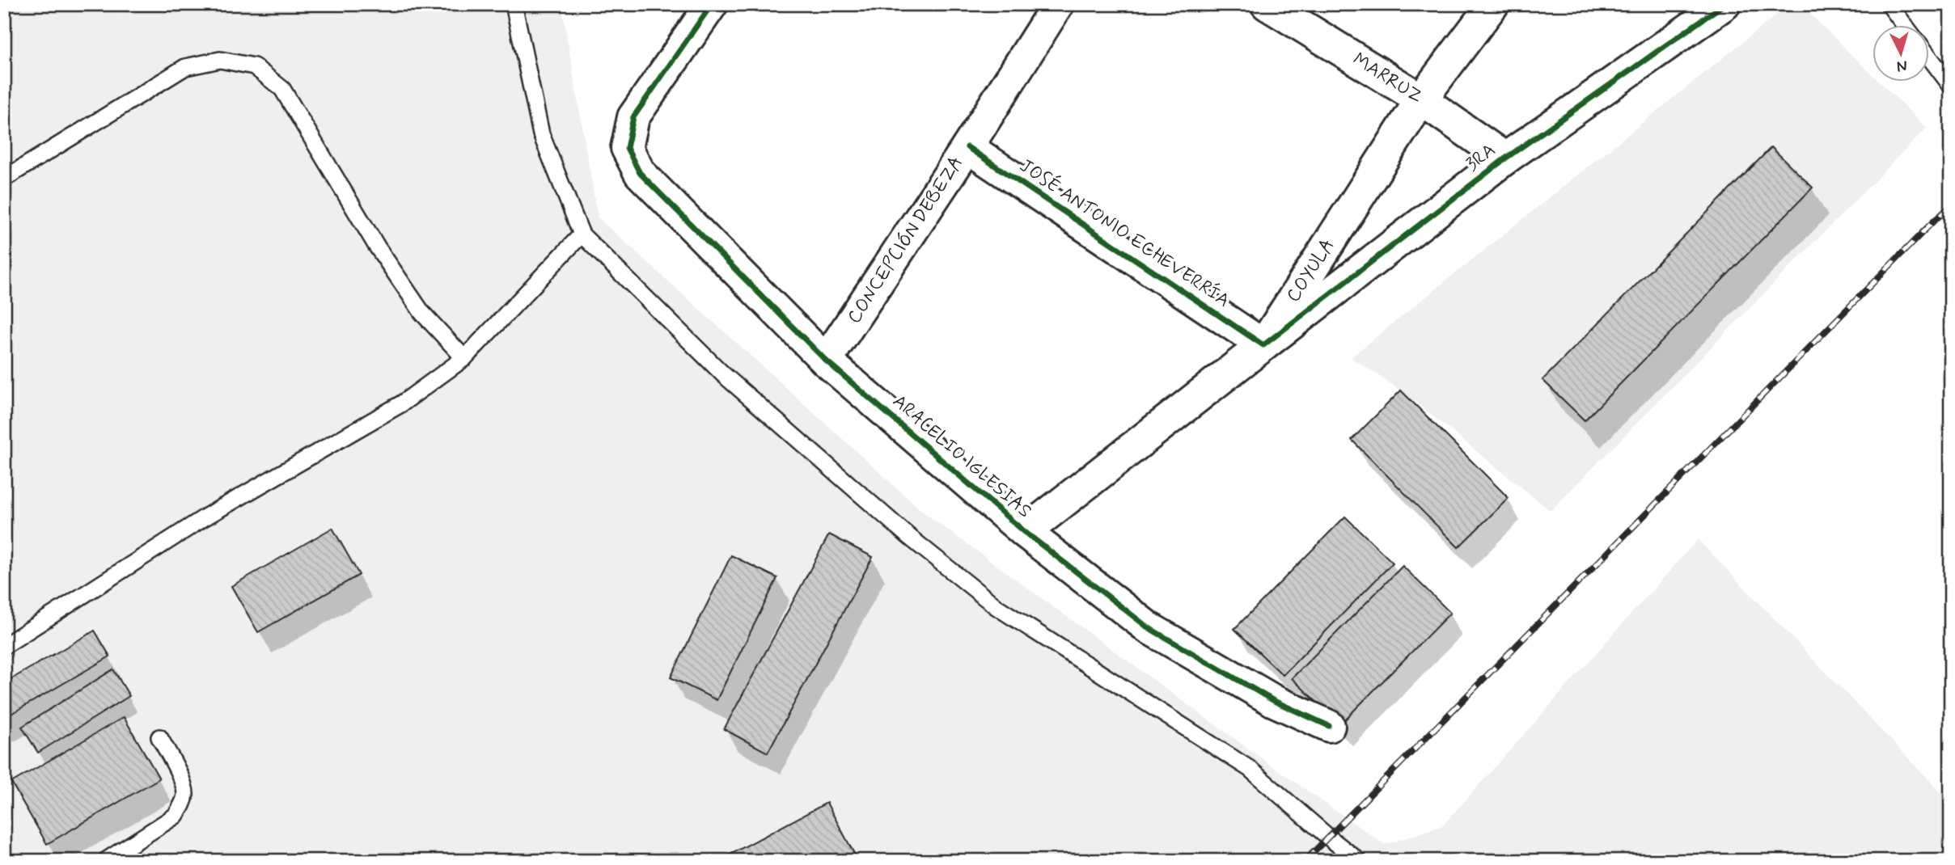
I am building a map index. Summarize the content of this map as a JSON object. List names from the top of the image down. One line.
{"streets":{"street":["MARRUZ","3RA","JOSÉ ANTONIO ECHEVERRÍA","CONCEPCIÓN DEBEZA","COYULA","ARACELIO IGLESIAS"]},"crossings":[["MARRUZ","3RA"],["MARRUZ","COYULA"],["3RA","JOSÉ ANTONIO ECHEVERRÍA"],["3RA","COYULA"],["JOSÉ ANTONIO ECHEVERRÍA","CONCEPCIÓN DEBEZA"],["JOSÉ ANTONIO ECHEVERRÍA","COYULA"],["CONCEPCIÓN DEBEZA","ARACELIO IGLESIAS"],["COYULA","ARACELIO IGLESIAS"]],"north":"bottom"}
